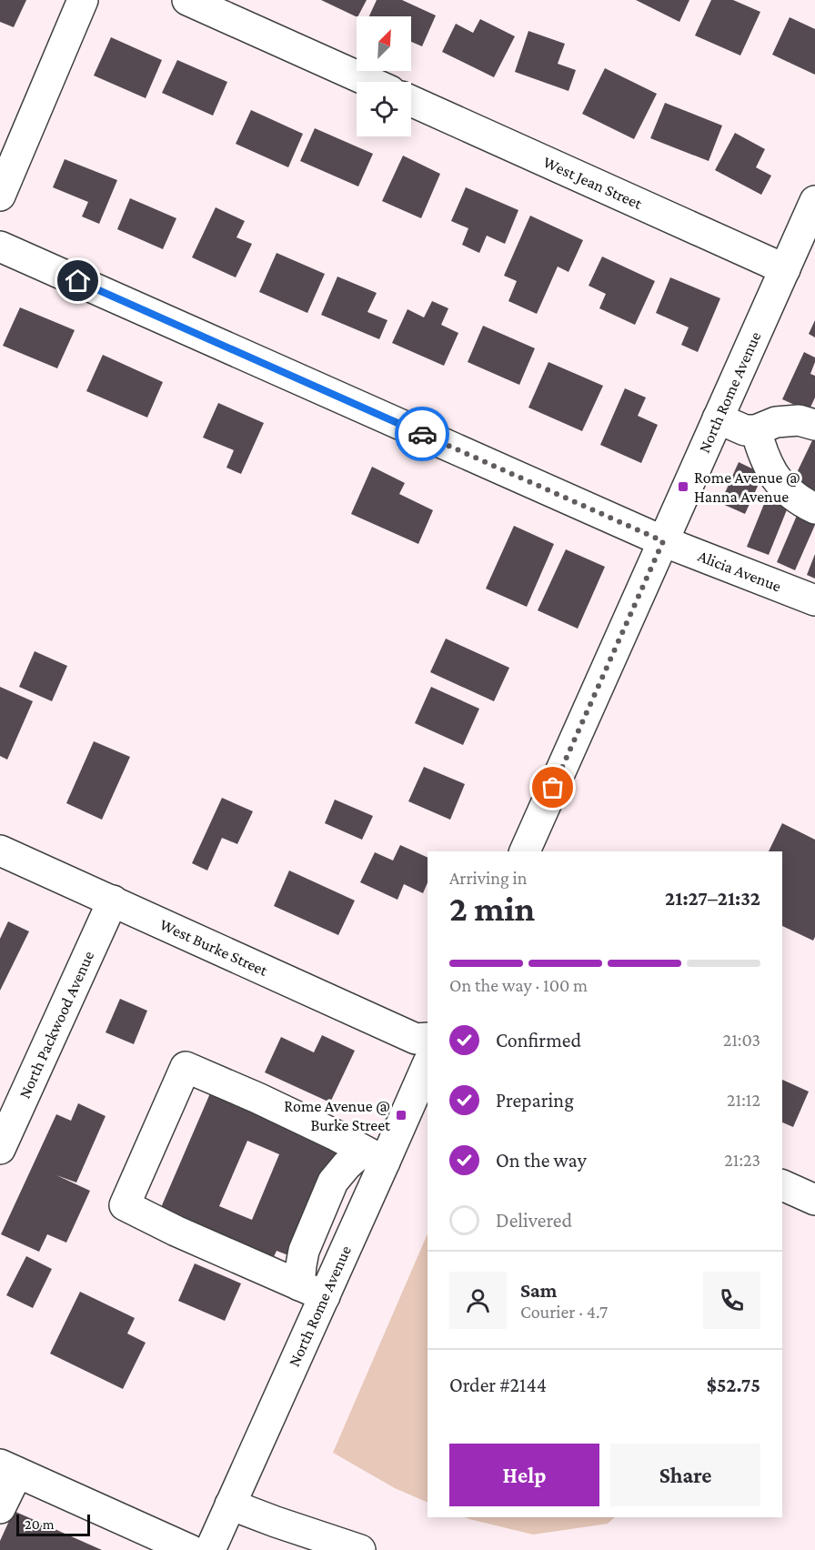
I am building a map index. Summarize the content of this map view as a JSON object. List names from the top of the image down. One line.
{"streets":{"street":["West Jean Street","North Rome Avenue","Alicia Avenue","West Burke Street","North Packwood Avenue"]},"crossings":[["West Jean Street","North Rome Avenue"],["North Rome Avenue","Alicia Avenue"],["West Burke Street","North Packwood Avenue"]],"places":{"transit":["Rome Avenue @ Hanna Avenue","Rome Avenue @ Burke Street"]},"scale_bar":"20 m","north":"top right","page":{"heading":["2 min","Arriving in","21:27–21:32"],"panel":["Sam","Courier · 4.7","Order #2144","$52.75"],"bar":"On the way · 100 m","list":[["Confirmed","21:03"],["Preparing","21:12"],["On the way","21:23"],"Delivered"],"buttons":["Help","Share"],"scale":"20 m"}}
